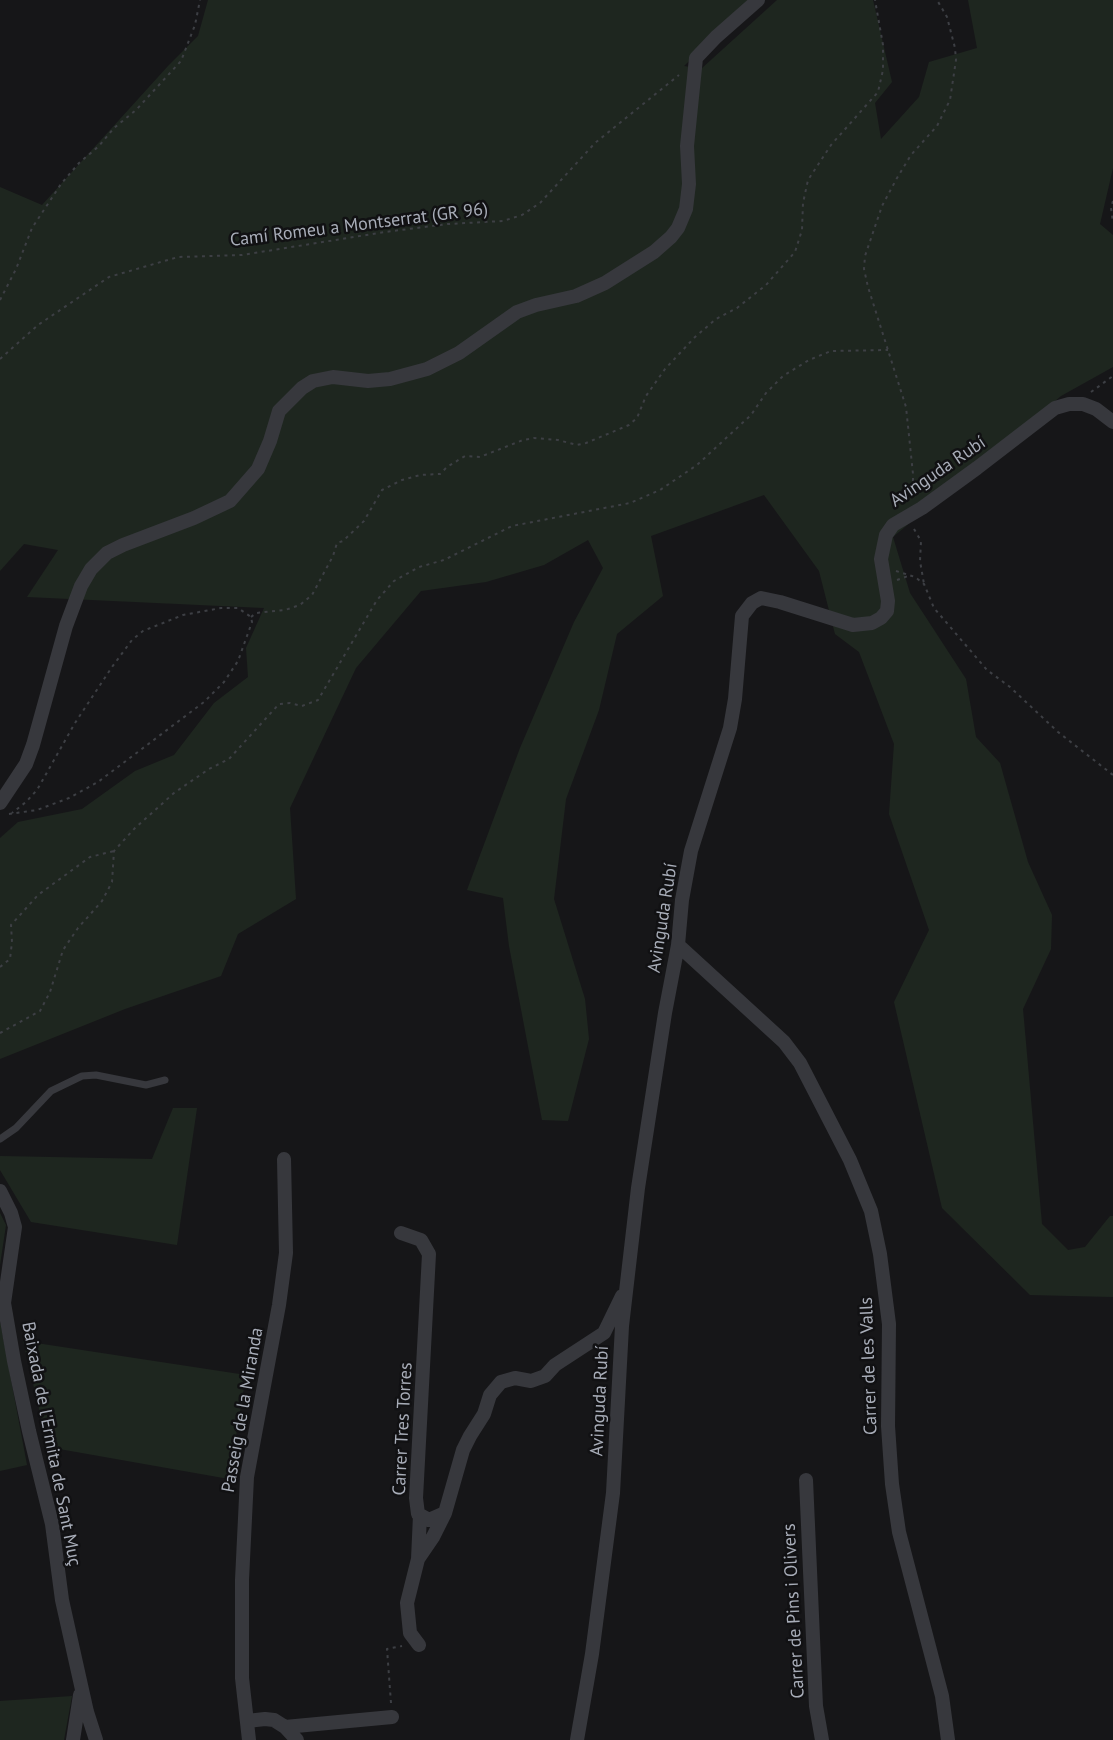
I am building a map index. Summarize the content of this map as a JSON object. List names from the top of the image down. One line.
{"streets":{"street":["Avinguda Rubí","Carrer de les Valls","Passeig de la Miranda","Carrer Tres Torres","Baixada de l'Ermita de Sant Muç","Carrer de Pins i Olivers"],"path":["Camí Romeu a Montserrat (GR 96)"]},"crossings":[["Avinguda Rubí","Carrer de les Valls"]]}
